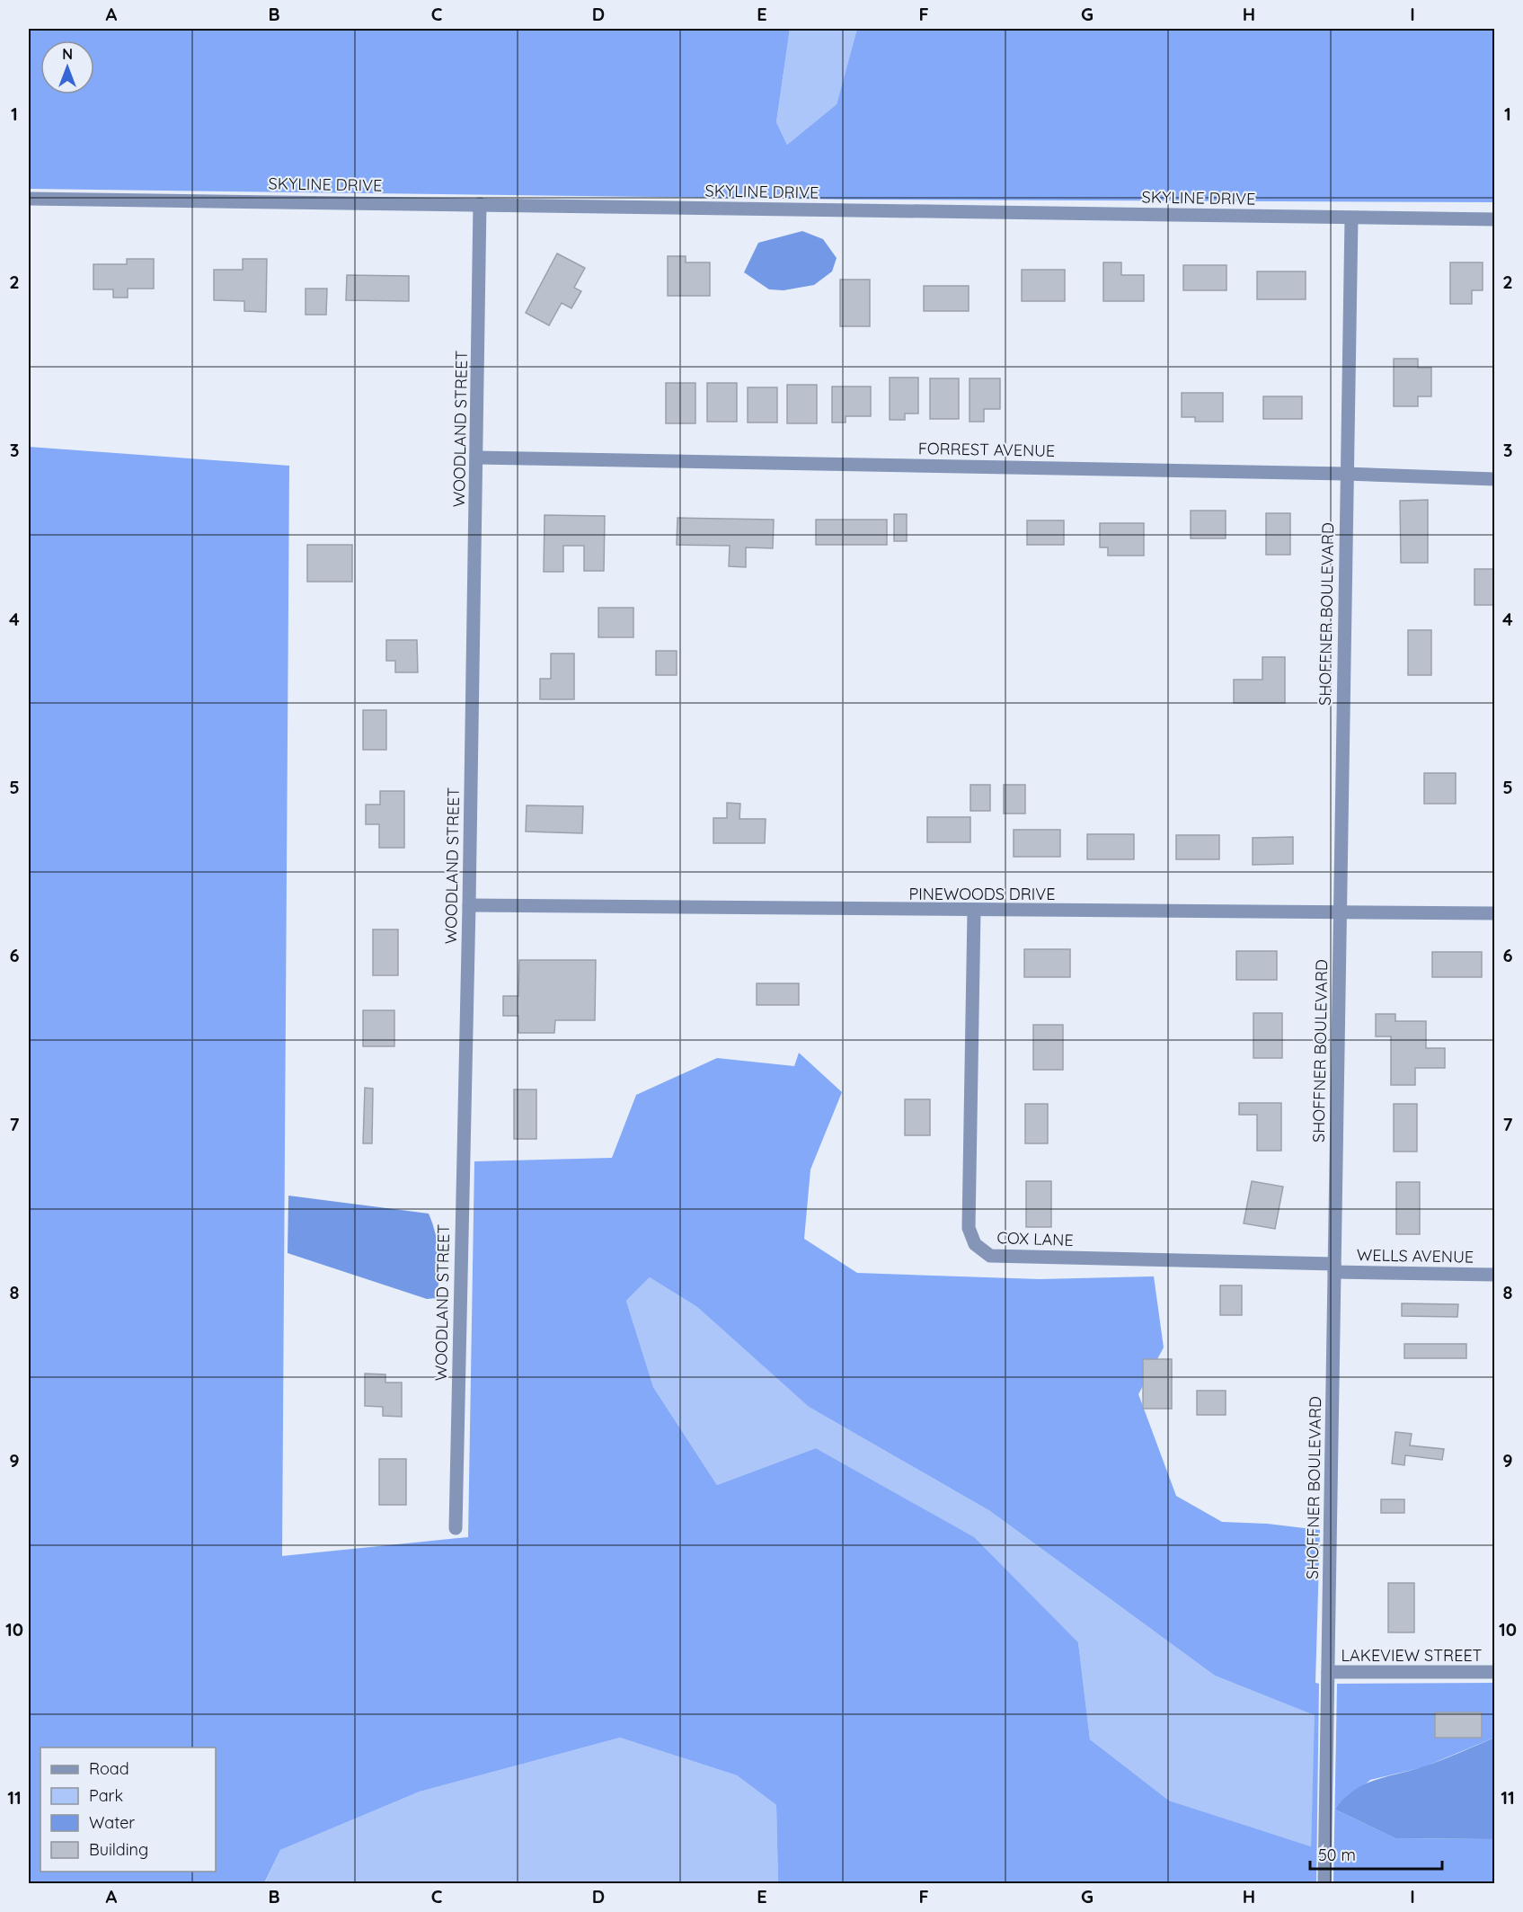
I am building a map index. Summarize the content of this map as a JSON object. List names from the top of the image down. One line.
{"streets":{"street":["SKYLINE DRIVE","WOODLAND STREET","FORREST AVENUE","SHOFFNER BOULEVARD","PINEWOODS DRIVE","COX LANE","WELLS AVENUE","LAKEVIEW STREET"]},"crossings":[["SKYLINE DRIVE","WOODLAND STREET"],["SKYLINE DRIVE","SHOFFNER BOULEVARD"],["WOODLAND STREET","FORREST AVENUE"],["WOODLAND STREET","PINEWOODS DRIVE"],["FORREST AVENUE","SHOFFNER BOULEVARD"],["SHOFFNER BOULEVARD","PINEWOODS DRIVE"],["SHOFFNER BOULEVARD","COX LANE"],["SHOFFNER BOULEVARD","WELLS AVENUE"],["SHOFFNER BOULEVARD","LAKEVIEW STREET"],["PINEWOODS DRIVE","COX LANE"],["COX LANE","WELLS AVENUE"]],"legend":["Road","Park","Water","Building"],"scale_bar":"50 m","north":"top","grid":{"columns":["A","B","C","D","E","F","G","H","I"],"rows":["1","2","3","4","5","6","7","8","9","10","11"]}}
